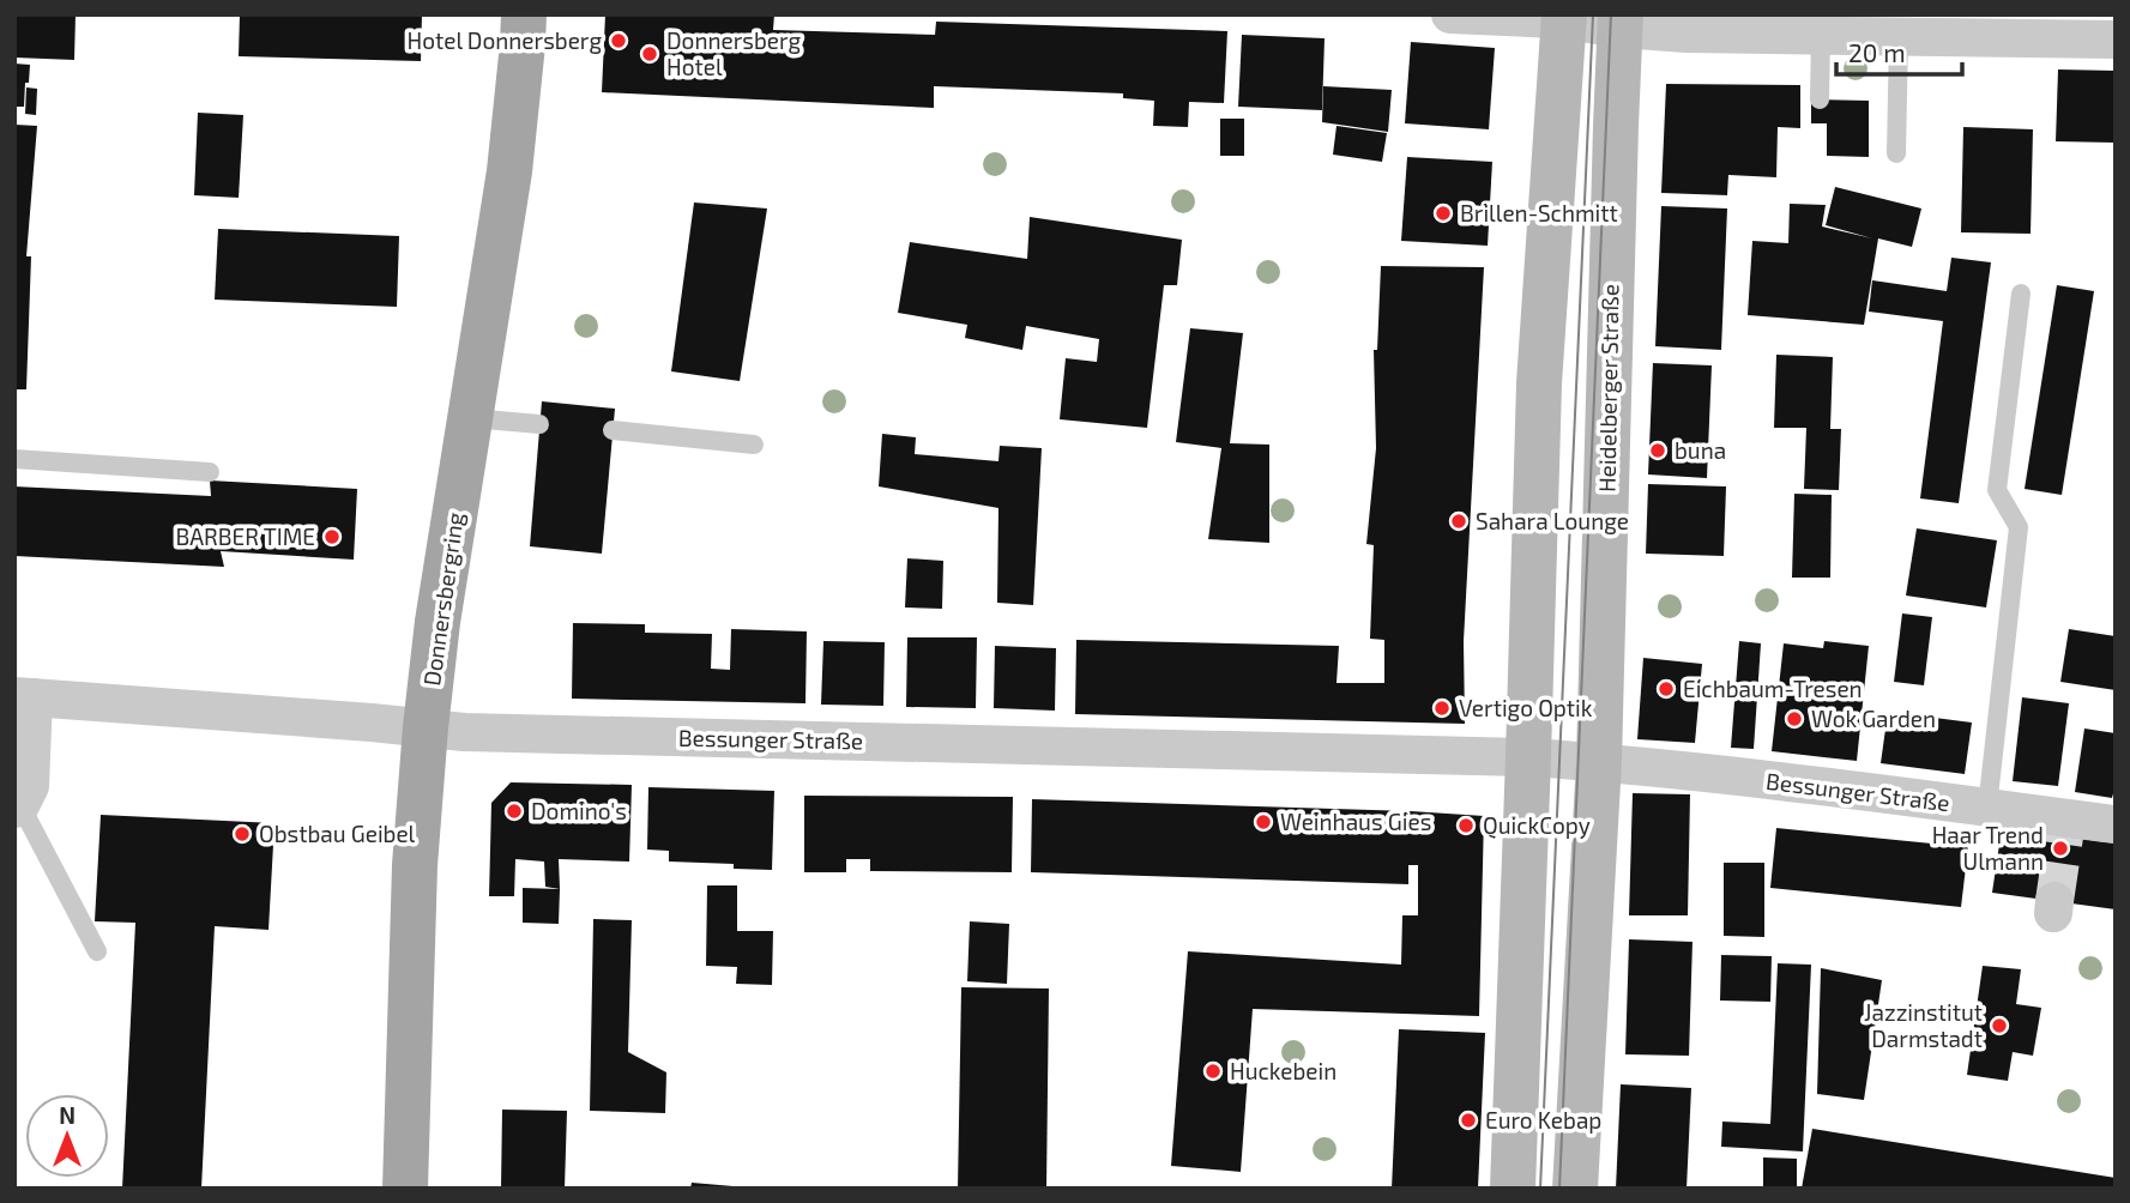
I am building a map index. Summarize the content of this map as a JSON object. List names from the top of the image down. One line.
{"streets":{"main road":["Heidelberger Straße","Donnersbergring"],"street":["Bessunger Straße"]},"crossings":[["Heidelberger Straße","Bessunger Straße"],["Donnersbergring","Bessunger Straße"]],"places":["Hotel Donnersberg","Donnersberg Hotel","Brillen-Schmitt","buna","Sahara Lounge","BARBER TIME","Eichbaum-Tresen","Vertigo Optik","Wok Garden","Domino's","Weinhaus Gies","QuickCopy","Obstbau Geibel","Haar Trend Ulmann","Jazzinstitut Darmstadt","Huckebein","Euro Kebap"],"scale_bar":"20 m","north":"top"}
